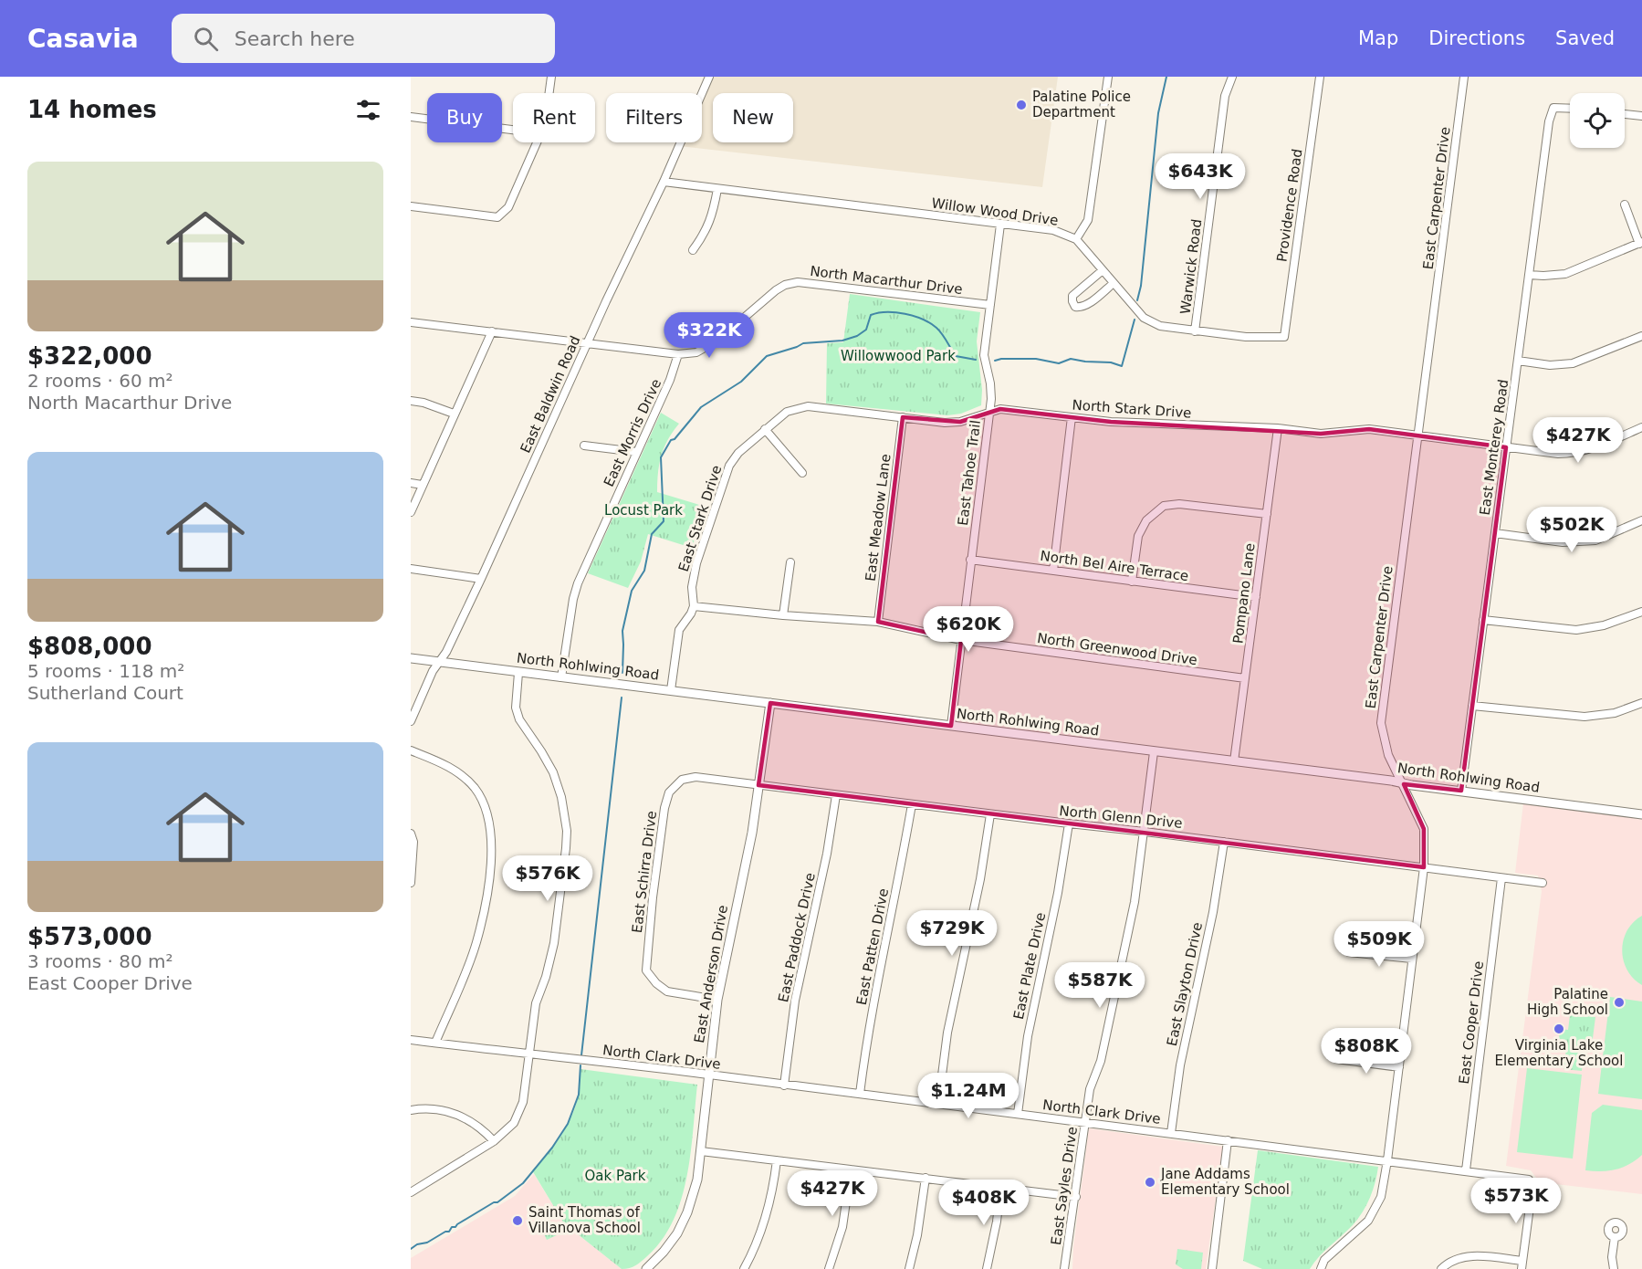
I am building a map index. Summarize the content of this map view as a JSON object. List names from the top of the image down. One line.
{"streets":{"street":["East Carpenter Drive","Providence Road","Willow Wood Drive","Warwick Road","North Macarthur Drive","East Baldwin Road","North Stark Drive","East Morris Drive","East Monterey Road","East Tahoe Trail","East Meadow Lane","East Stark Drive","North Bel Aire Terrace","Pompano Lane","North Greenwood Drive","North Rohlwing Road","North Glenn Drive","East Schirra Drive","East Paddock Drive","East Patten Drive","East Plate Drive","East Anderson Drive","East Slayton Drive","East Cooper Drive","North Clark Drive","East Sayles Drive"]},"crossings":[["East Carpenter Drive","North Stark Drive"],["East Carpenter Drive","North Rohlwing Road"],["East Carpenter Drive","North Glenn Drive"],["East Carpenter Drive","North Clark Drive"],["Providence Road","Willow Wood Drive"],["Willow Wood Drive","Warwick Road"],["Willow Wood Drive","East Baldwin Road"],["Willow Wood Drive","East Tahoe Trail"],["North Macarthur Drive","East Baldwin Road"],["North Macarthur Drive","East Morris Drive"],["North Macarthur Drive","East Tahoe Trail"],["East Baldwin Road","North Rohlwing Road"],["North Stark Drive","East Monterey Road"],["North Stark Drive","East Tahoe Trail"],["North Stark Drive","East Meadow Lane"],["North Stark Drive","East Stark Drive"],["North Stark Drive","Pompano Lane"],["East Morris Drive","North Rohlwing Road"],["East Monterey Road","North Rohlwing Road"],["East Tahoe Trail","North Bel Aire Terrace"],["East Tahoe Trail","North Greenwood Drive"],["East Tahoe Trail","North Rohlwing Road"],["East Meadow Lane","North Greenwood Drive"],["East Stark Drive","North Greenwood Drive"],["North Bel Aire Terrace","Pompano Lane"],["Pompano Lane","North Greenwood Drive"],["Pompano Lane","North Rohlwing Road"],["North Rohlwing Road","East Anderson Drive"],["North Rohlwing Road","East Sayles Drive"],["North Glenn Drive","East Schirra Drive"],["North Glenn Drive","East Paddock Drive"],["North Glenn Drive","East Patten Drive"],["North Glenn Drive","East Plate Drive"],["North Glenn Drive","East Anderson Drive"],["North Glenn Drive","East Slayton Drive"],["North Glenn Drive","East Cooper Drive"],["North Glenn Drive","East Sayles Drive"],["East Schirra Drive","East Anderson Drive"],["East Paddock Drive","North Clark Drive"],["East Patten Drive","North Clark Drive"],["East Plate Drive","North Clark Drive"],["East Anderson Drive","North Clark Drive"],["East Slayton Drive","North Clark Drive"],["East Cooper Drive","North Clark Drive"],["North Clark Drive","East Sayles Drive"]],"parks":["Willowwood Park","Locust Park","Oak Park"],"places":["Palatine Police Department","Palatine High School","Virginia Lake Elementary School","Jane Addams Elementary School","Saint Thomas of Villanova School"],"page":{"header":"Casavia","search":"Search here","nav":["Map","Directions","Saved"],"heading":"14 homes","chip":["Buy","Rent","Filters","New"],"list":[{"name":"$322,000","note":"2 rooms · 60 m² · North Macarthur Drive"},{"name":"$808,000","note":"5 rooms · 118 m² · Sutherland Court"},{"name":"$573,000","note":"3 rooms · 80 m² · East Cooper Drive"}],"price":["$643K","$322K","$427K","$502K","$620K","$576K","$729K","$509K","$587K","$808K","$1.24M","$427K","$573K","$408K"]}}
